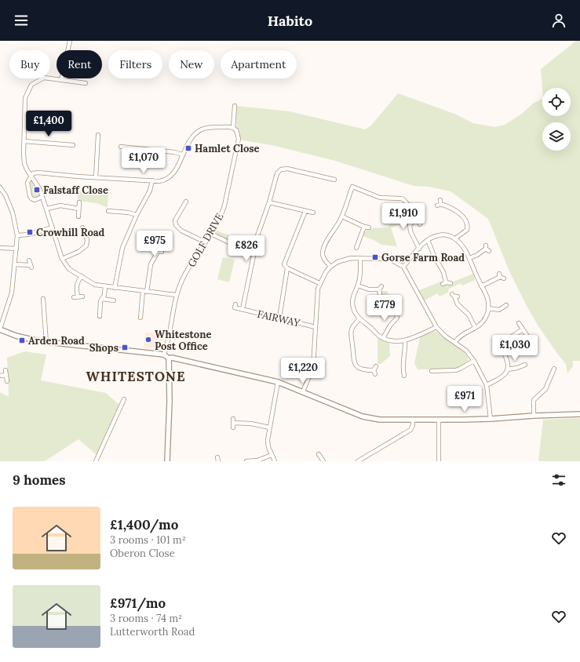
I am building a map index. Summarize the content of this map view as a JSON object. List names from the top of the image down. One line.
{"streets":{"street":["GOLF DRIVE","FAIRWAY"]},"districts":["WHITESTONE"],"places":{"transit":["Hamlet Close","Falstaff Close","Crowhill Road","Gorse Farm Road","Arden Road","Shops"],"other":["Whitestone Post Office"]},"page":{"header":"Habito","chip":["Buy","Rent","Filters","New","Apartment"],"price":["£1,400","£1,070","£1,910","£975","£826","£779","£1,030","£1,220","£971"],"heading":"9 homes","list":[{"name":"£1,400/mo","note":"3 rooms · 101 m² · Oberon Close"},{"name":"£971/mo","note":"3 rooms · 74 m² · Lutterworth Road"}]}}
